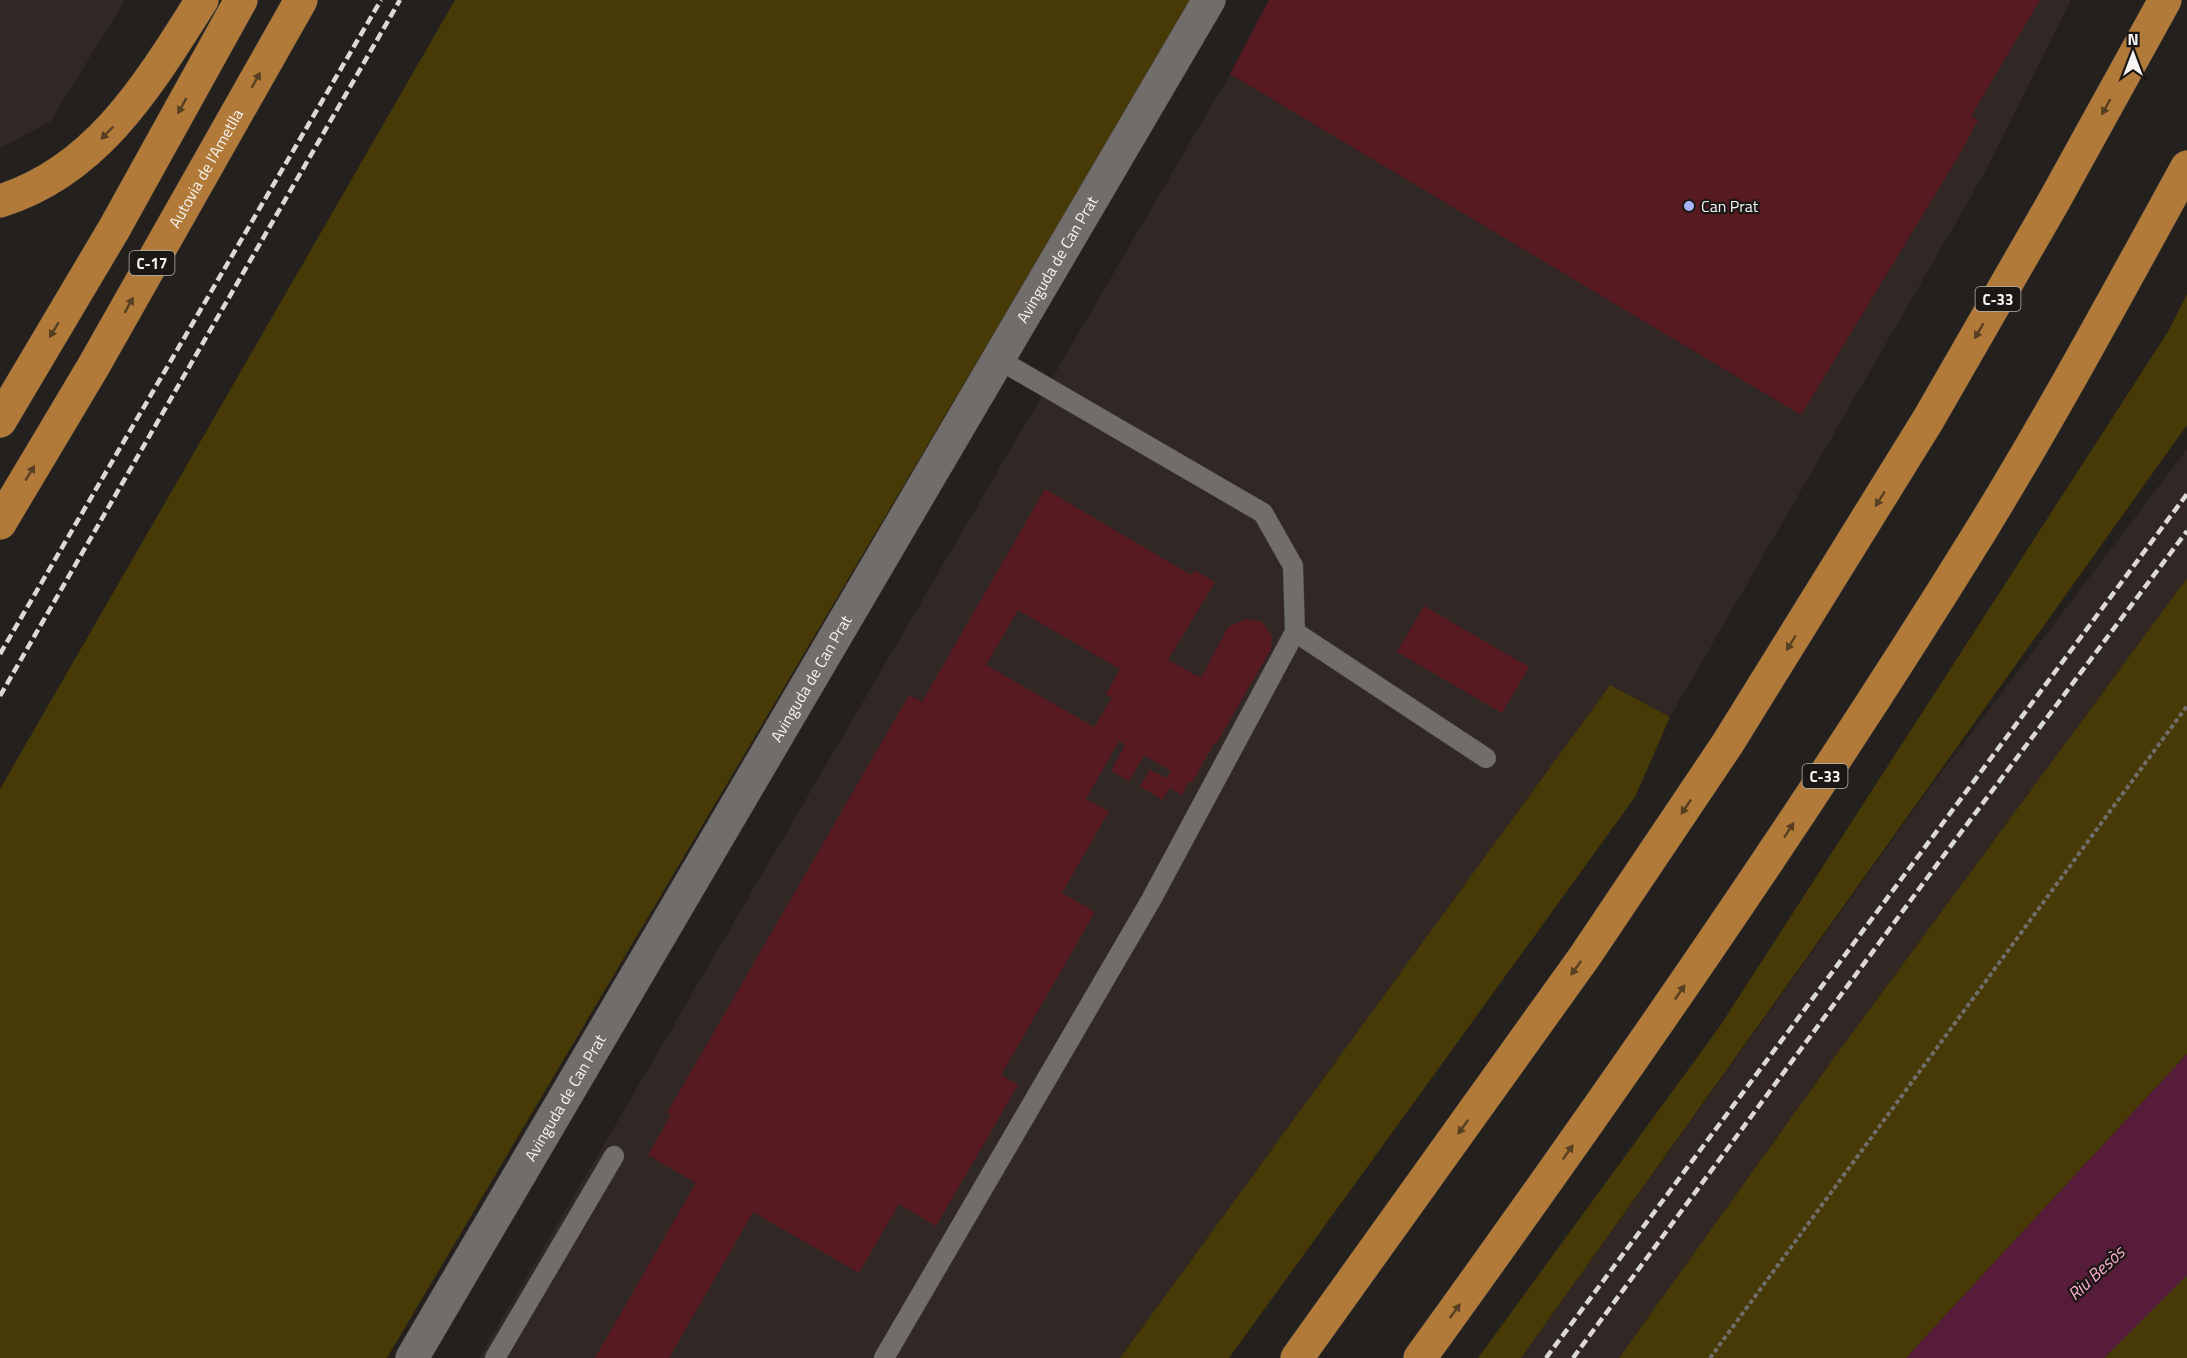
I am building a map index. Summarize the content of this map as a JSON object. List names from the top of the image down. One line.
{"streets":{"highway":["Autovia de l'Ametlla","C-17","C-33"],"street":["Avinguda de Can Prat"]},"water":["Riu Besòs"],"places":["Can Prat"],"north":"top"}
